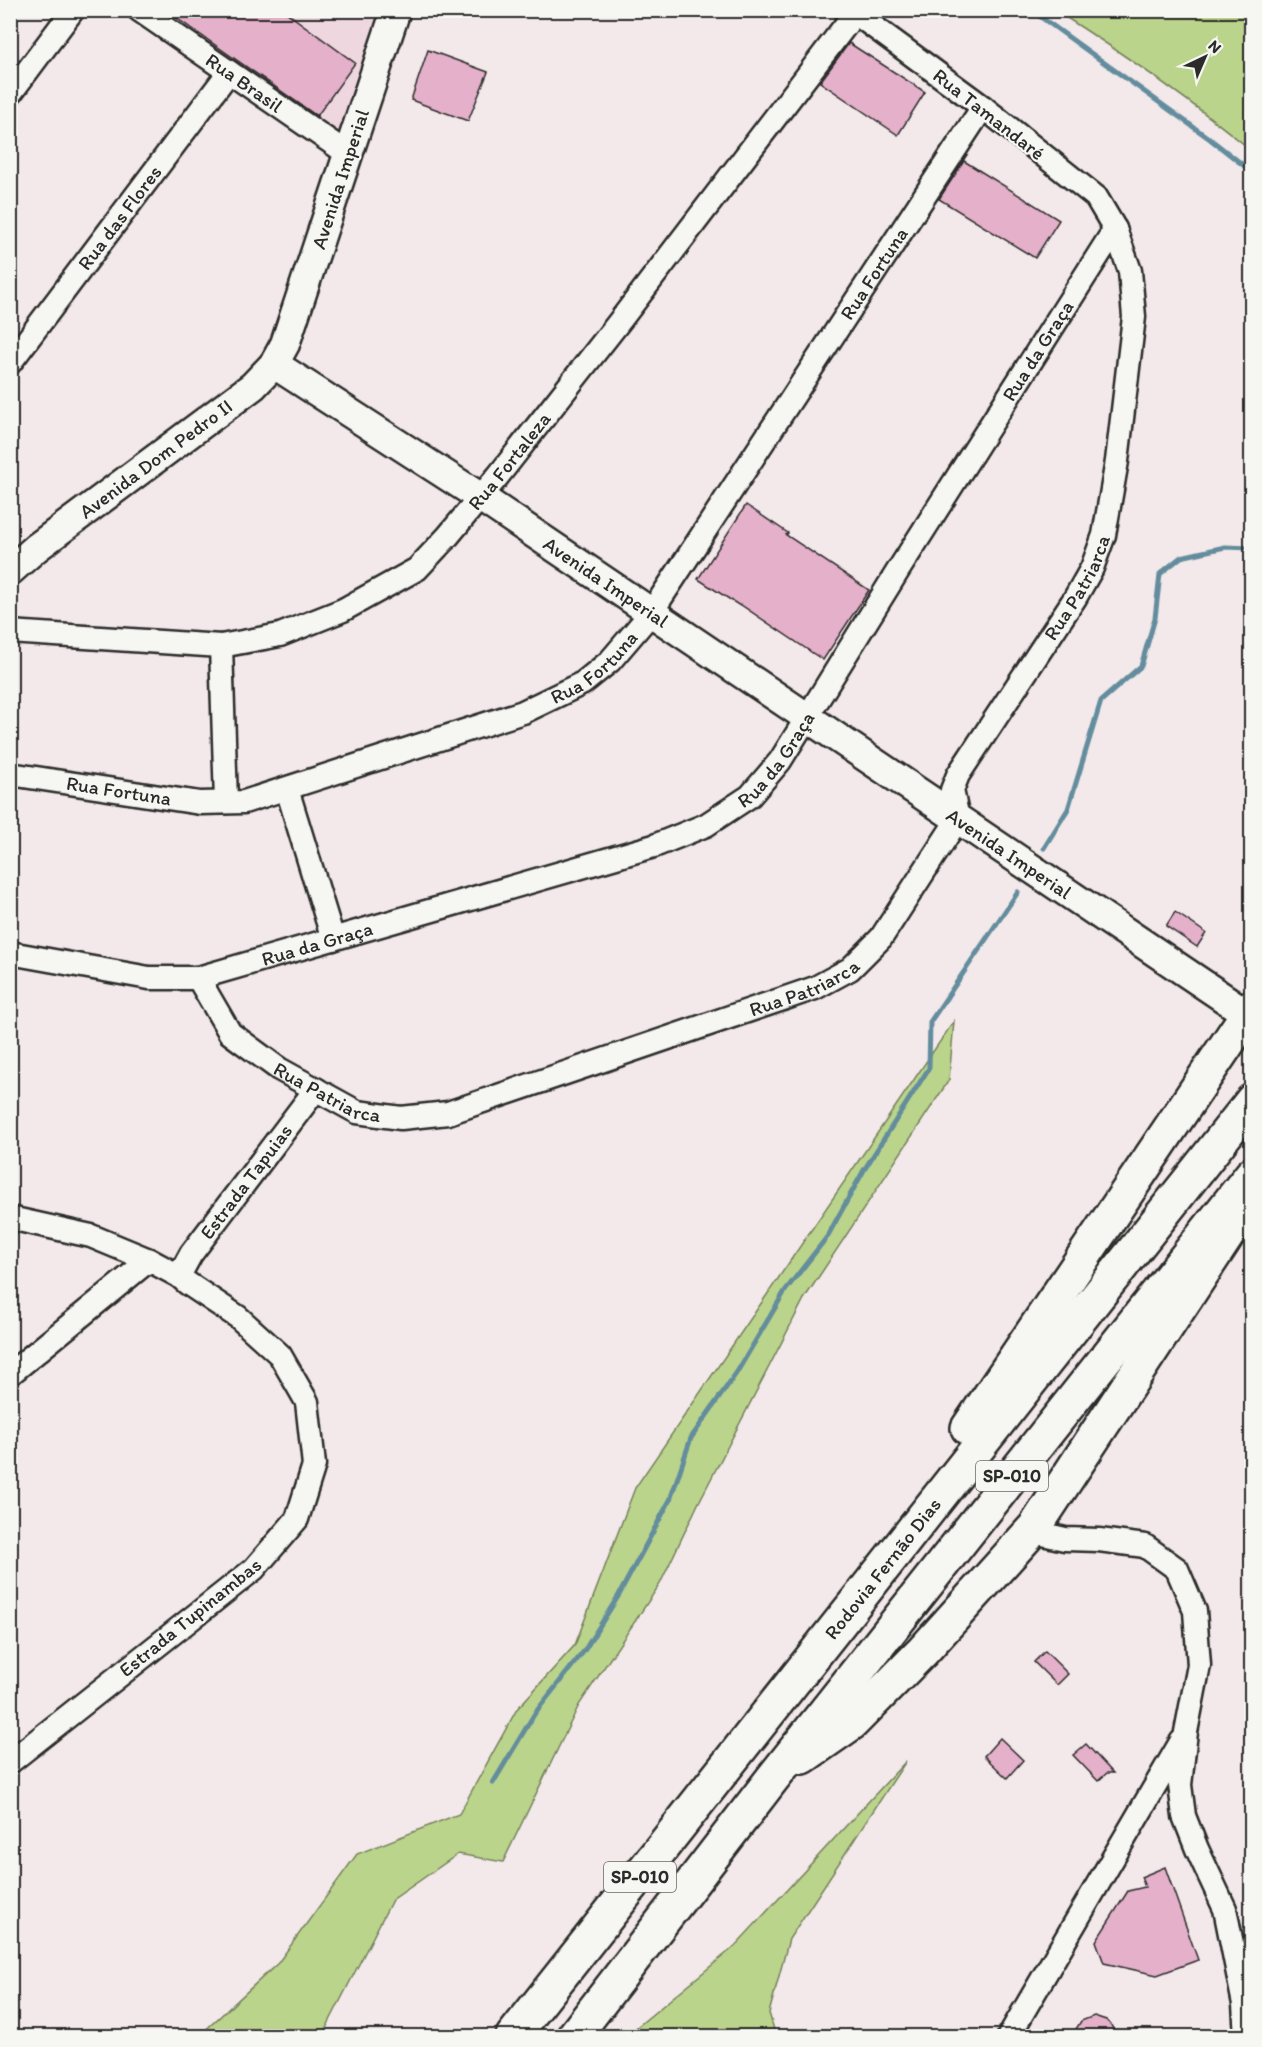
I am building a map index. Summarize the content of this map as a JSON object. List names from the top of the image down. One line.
{"streets":{"highway":["SP-010","Rodovia Fernão Dias"],"main road":["Avenida Imperial","Avenida Dom Pedro II"],"street":["Rua Brasil","Rua Tamandaré","Rua das Flores","Rua Fortuna","Rua da Graça","Rua Fortaleza","Rua Patriarca","Estrada Tapuias","Estrada Tupinambas"]},"crossings":[["Rua Brasil","Avenida Imperial"],["Rua Brasil","Rua das Flores"],["Rua Tamandaré","Rua Fortuna"],["Rua Tamandaré","Rua da Graça"],["Rua Tamandaré","Rua Fortaleza"],["Rua Tamandaré","Rua Patriarca"],["Avenida Imperial","Rua Fortuna"],["Avenida Imperial","Rua da Graça"],["Avenida Imperial","Avenida Dom Pedro II"],["Avenida Imperial","Rua Fortaleza"],["Avenida Imperial","Rua Patriarca"],["Rua da Graça","Rua Patriarca"],["Rua Patriarca","Estrada Tapuias"],["Estrada Tapuias","Estrada Tupinambas"]],"north":"top right"}
